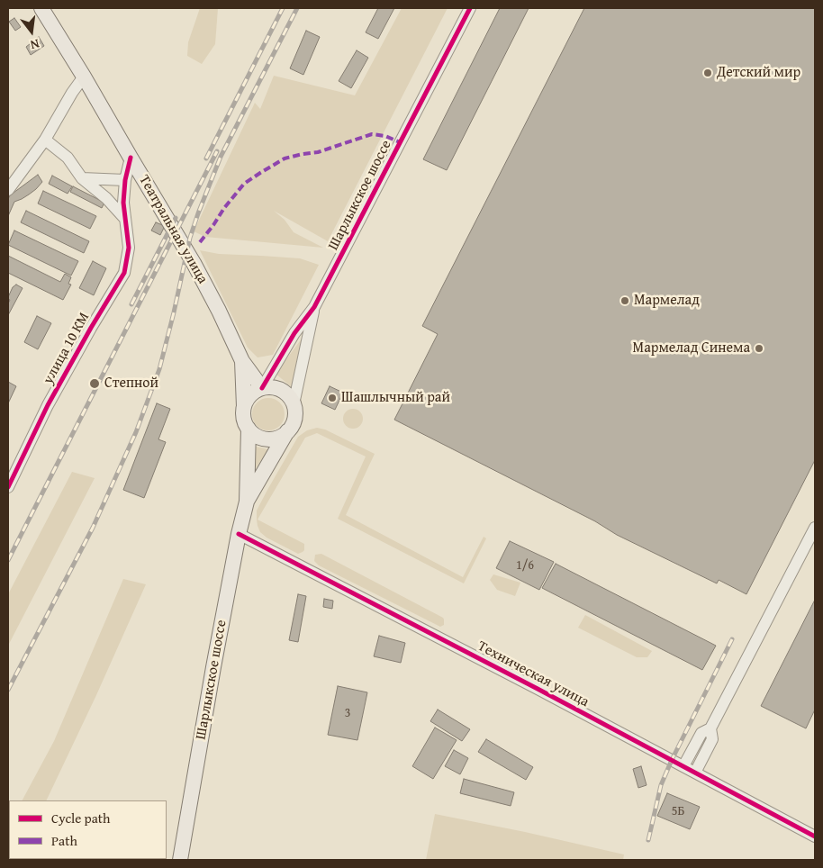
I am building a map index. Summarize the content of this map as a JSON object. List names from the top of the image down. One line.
{"streets":{"main road":["Шарлыкское шоссе","Театральная улица"],"street":["улица 10 КМ","Техническая улица"]},"crossings":[["Шарлыкское шоссе","Театральная улица"],["Шарлыкское шоссе","Техническая улица"],["Театральная улица","улица 10 КМ"]],"places":["Детский мир","Мармелад","Мармелад Синема","Степной","Шашлычный рай"],"house_numbers":["1/6","3","5Б"],"legend":["Cycle path","Path"],"north":"bottom"}
